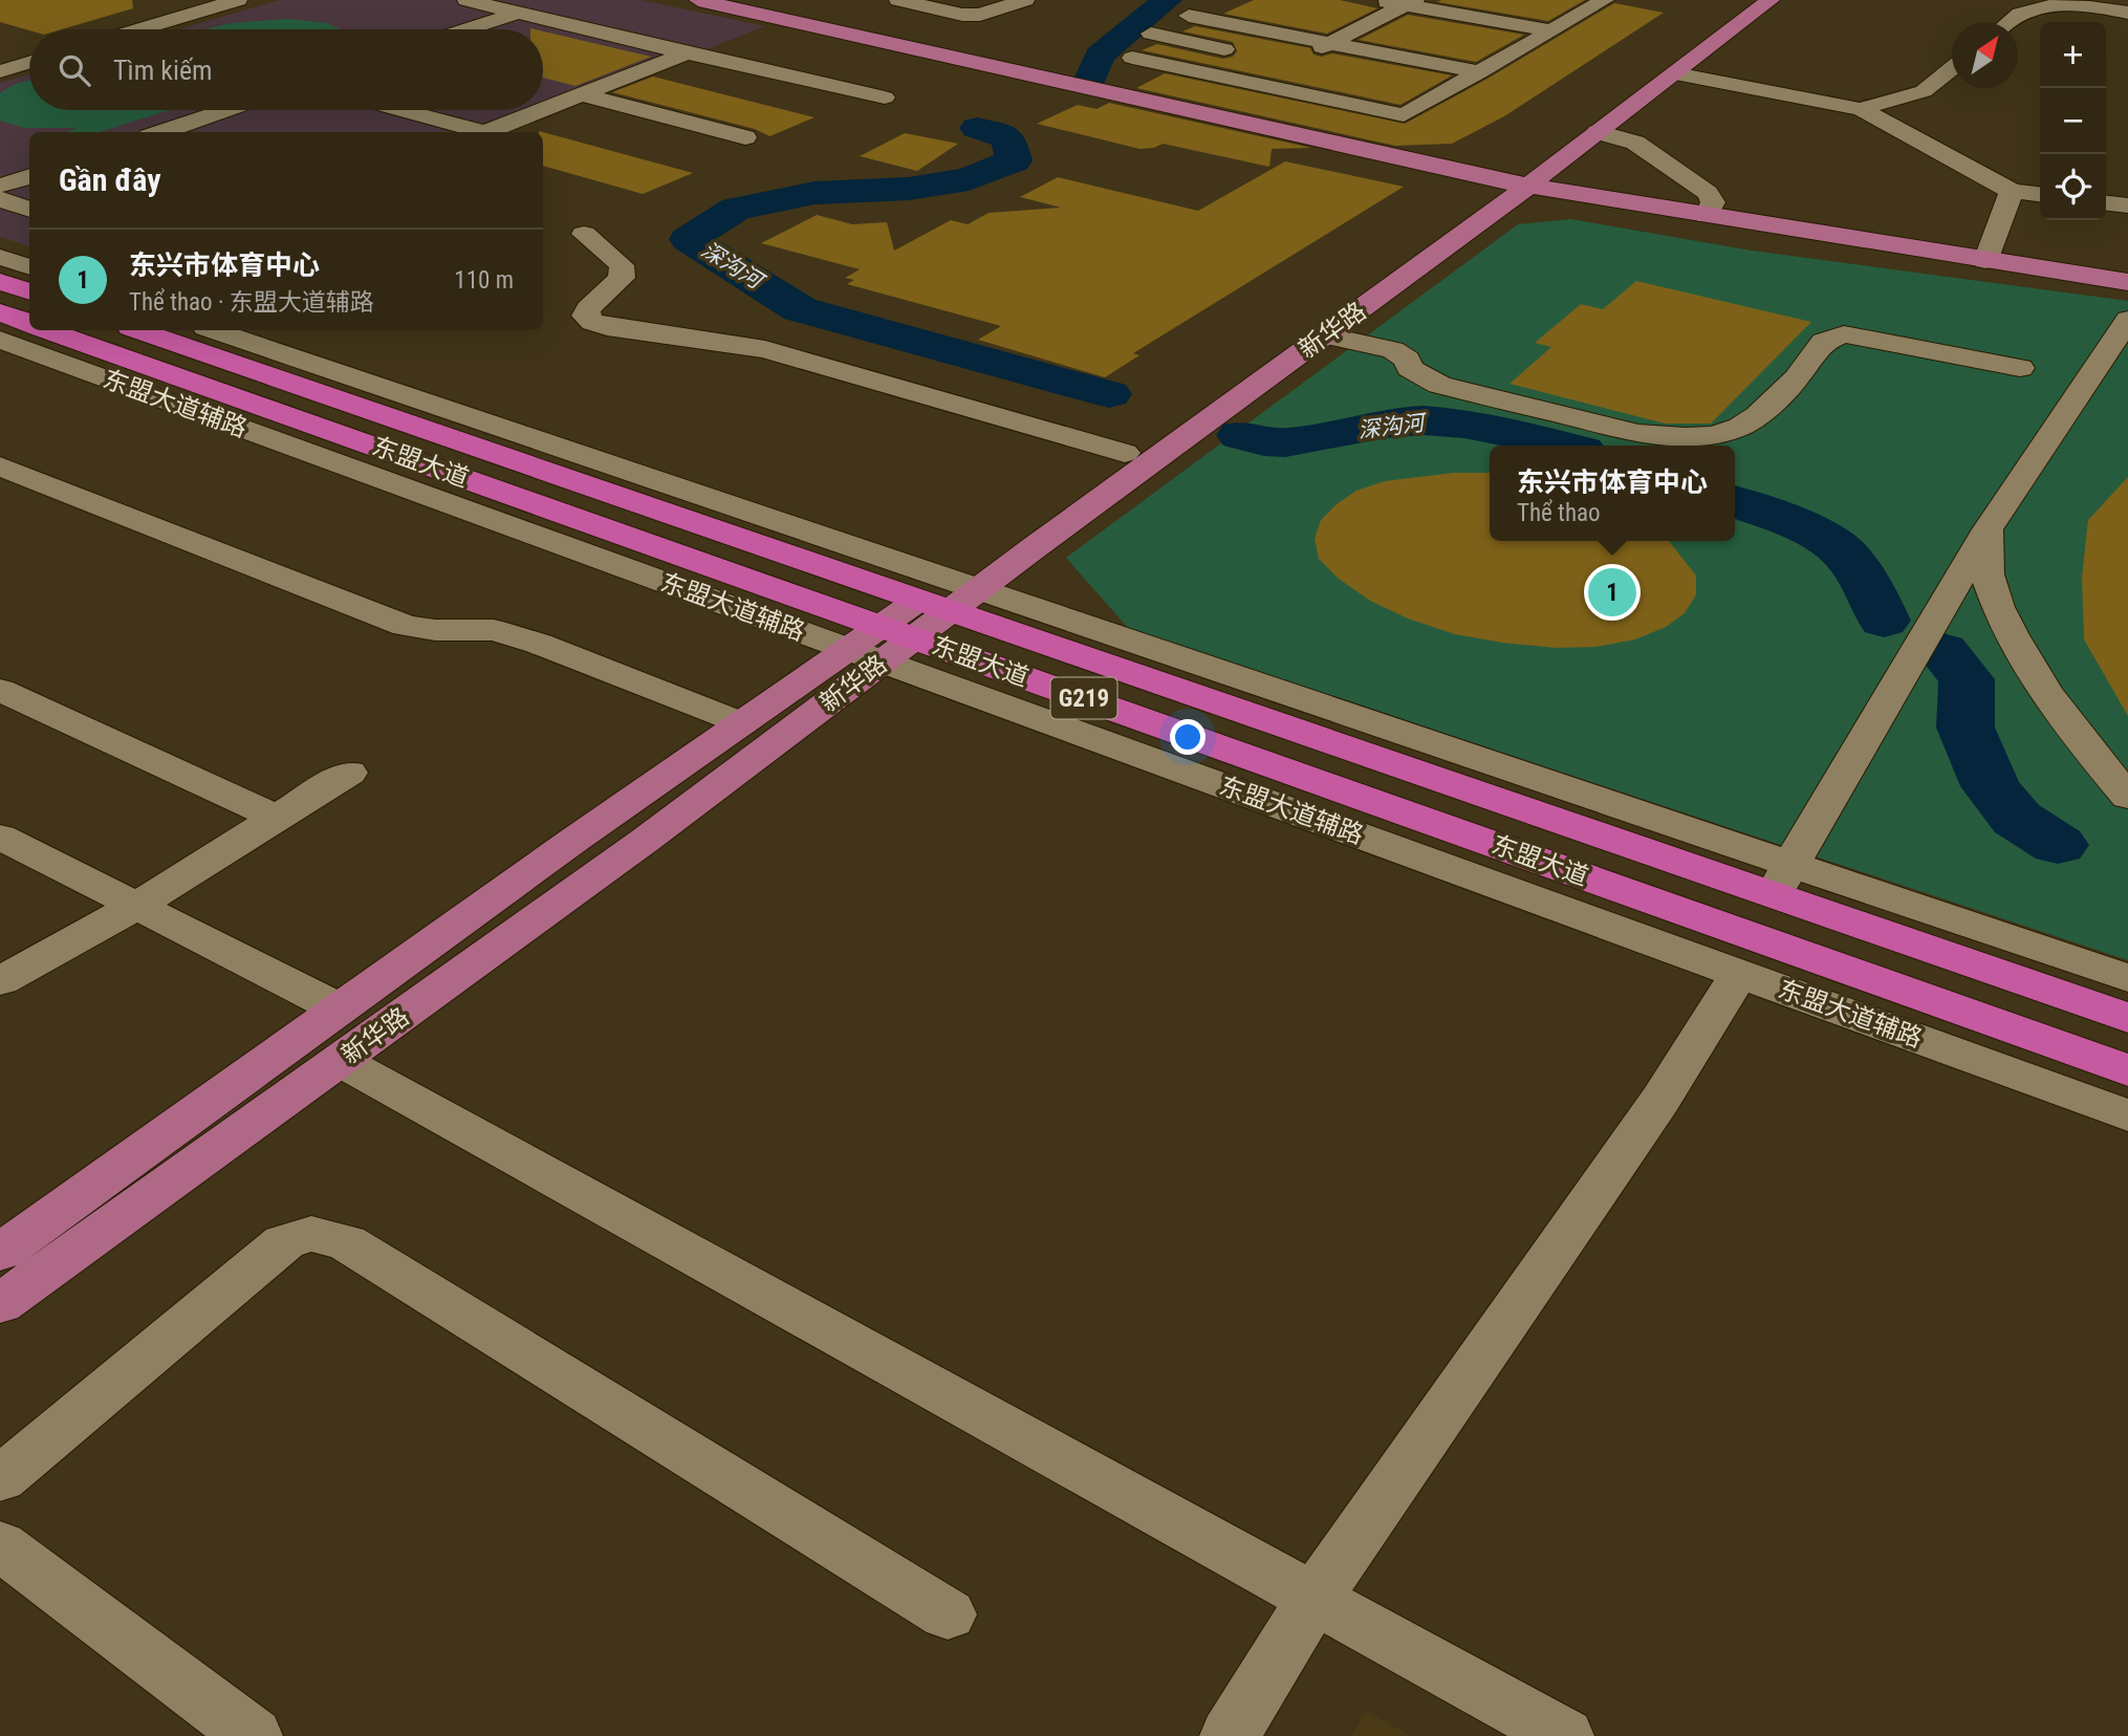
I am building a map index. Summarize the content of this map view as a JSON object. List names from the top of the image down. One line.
{"streets":{"highway":["东盟大道","G219"],"main road":["新华路"],"street":["东盟大道辅路"]},"crossings":[["新华路","东盟大道辅路"],["新华路","东盟大道"],["东盟大道辅路","东盟大道"]],"water":["深沟河"],"north":"top right","page":{"map_buttons":["+","−"],"search":"Tìm kiếm","heading":"Gần đây","list":[{"mark":"1","name":"东兴市体育中心","note":"Thể thao · 东盟大道辅路","value":"110 m"}],"popup":["东兴市体育中心","Thể thao"],"pins":"1"}}
